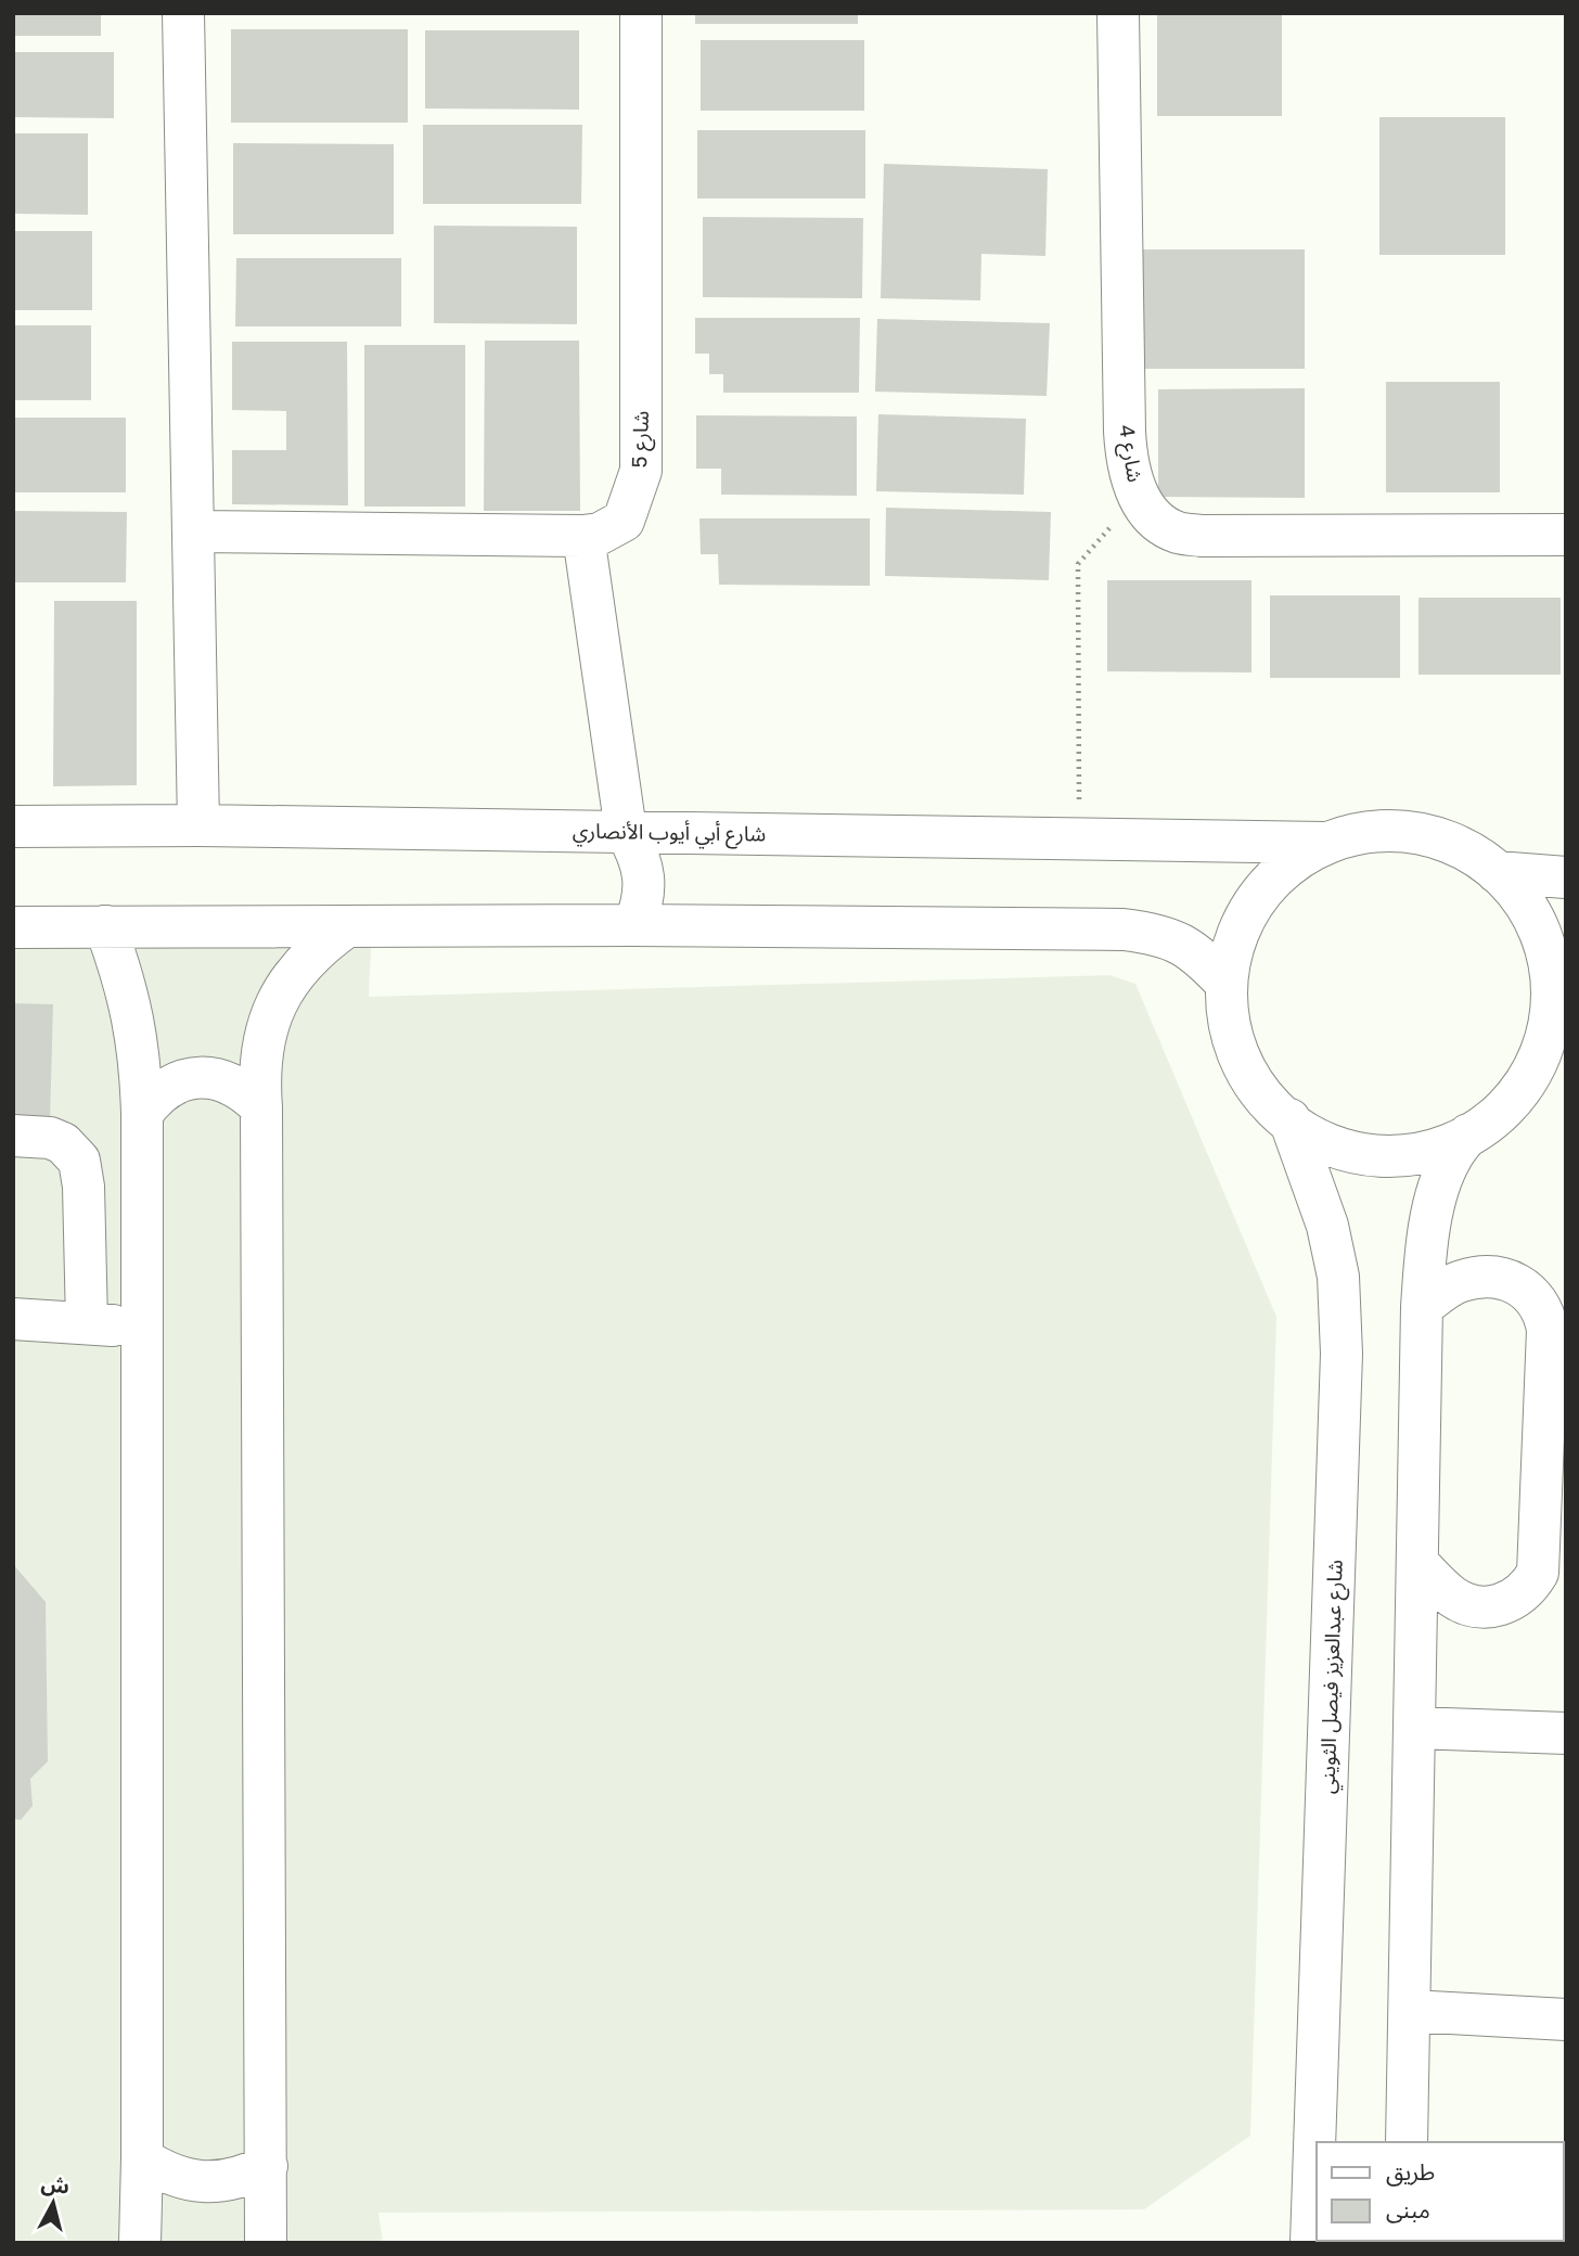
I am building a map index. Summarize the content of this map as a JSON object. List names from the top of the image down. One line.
{"streets":{"street":["شارع 5","شارع 4","شارع أبي أيوب الأنصاري","شارع عبدالعزيز فيصل الثويني"]},"legend":["طريق","مبنى"],"north":"top"}
